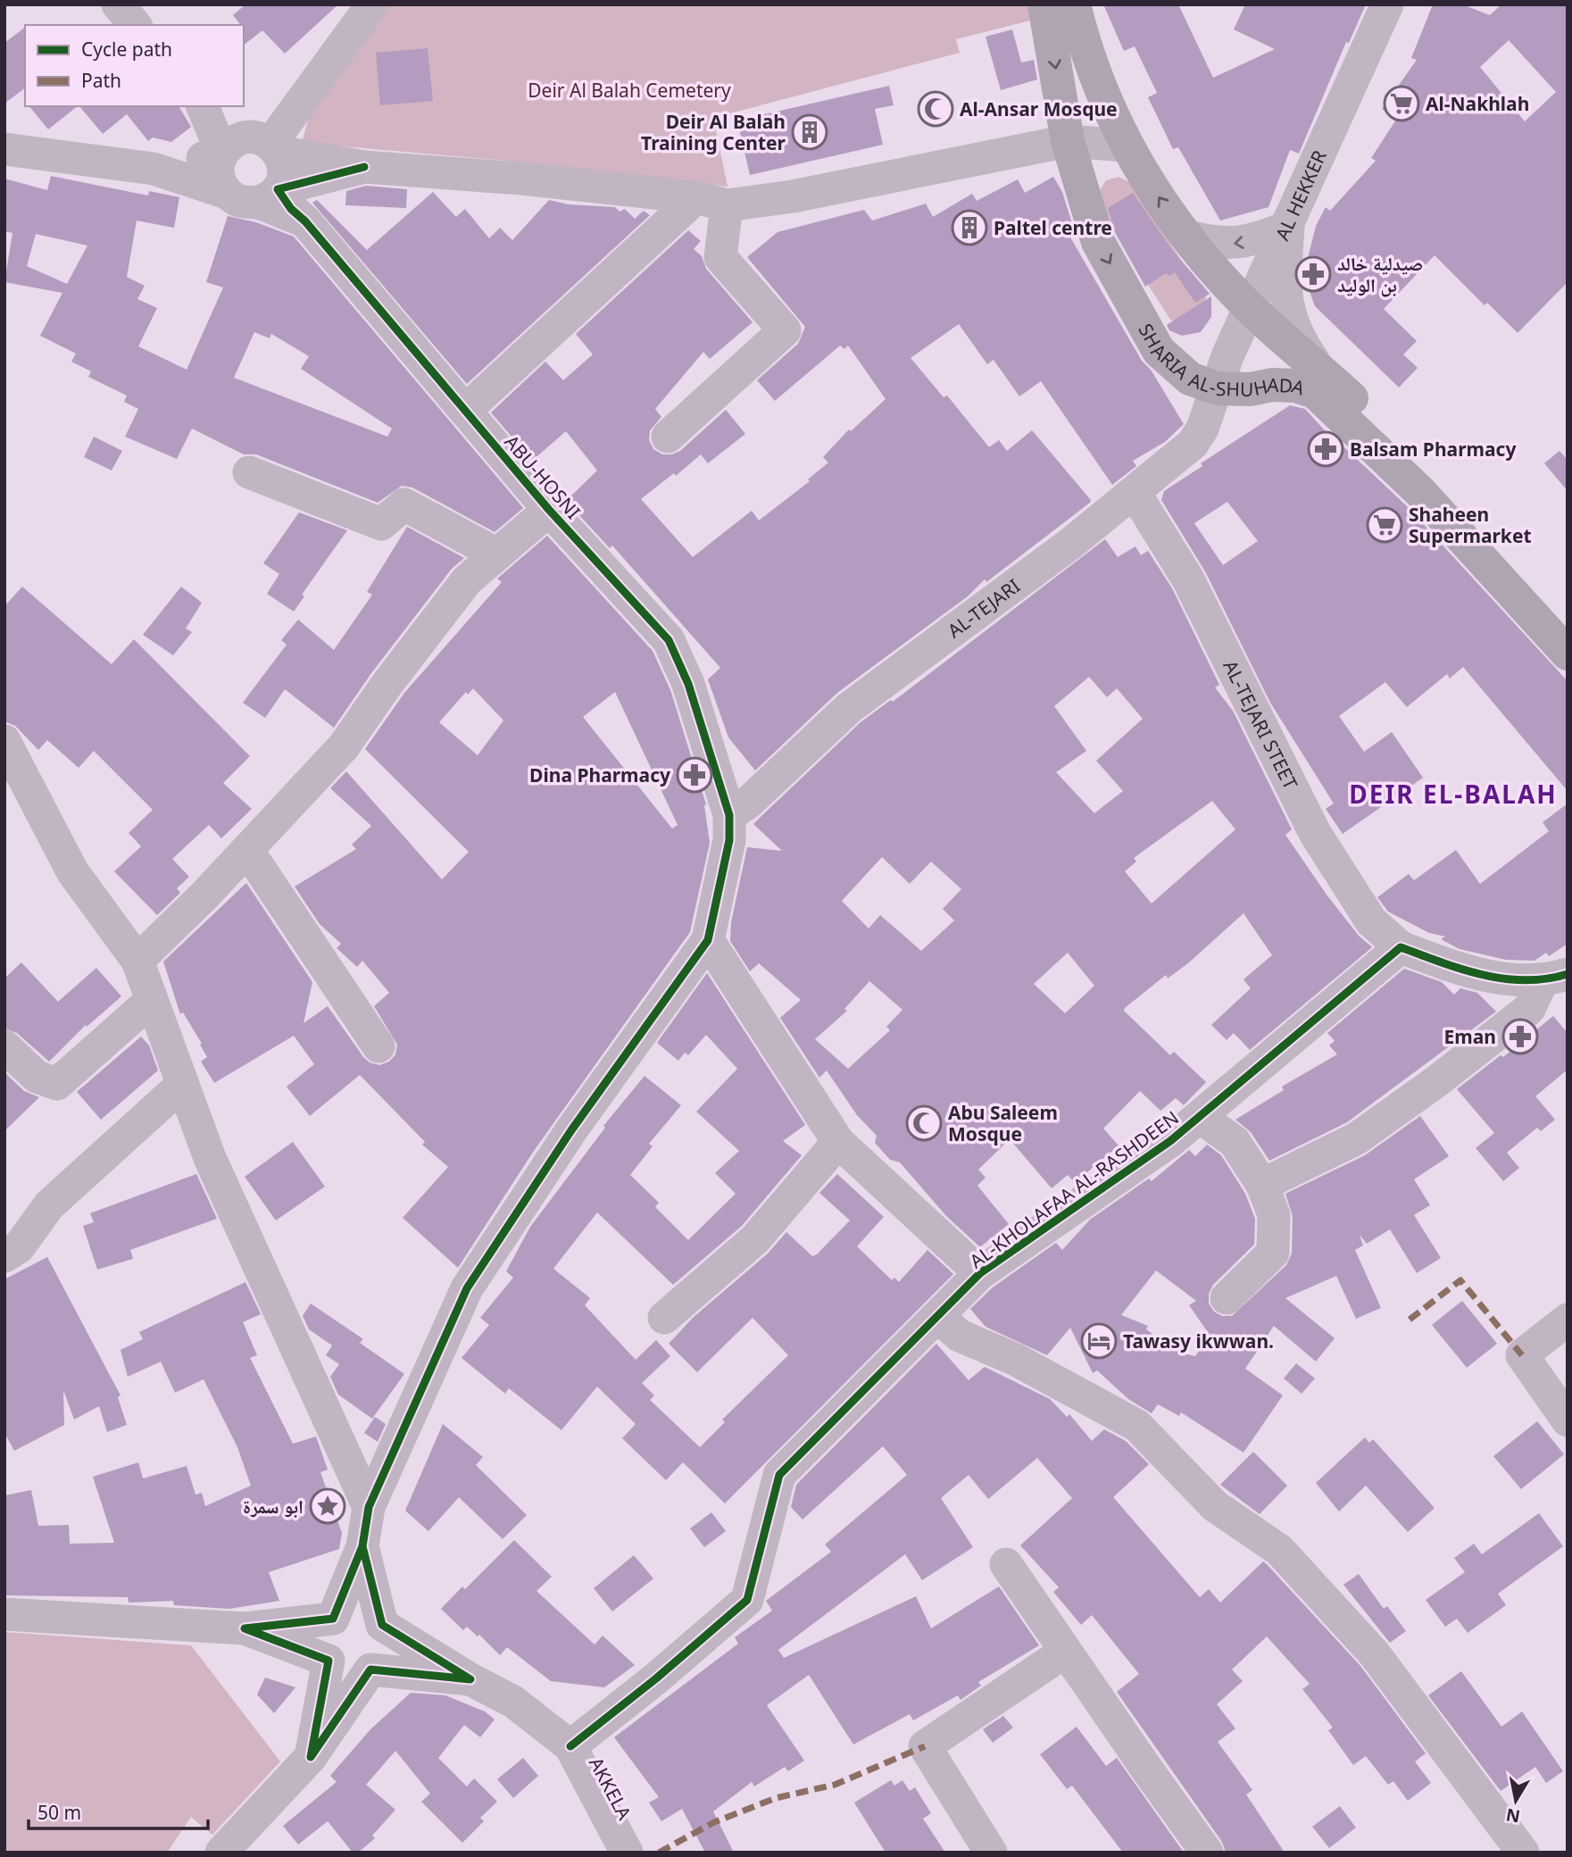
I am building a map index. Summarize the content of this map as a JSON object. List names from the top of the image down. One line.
{"streets":{"main road":["SHARIA AL-SHUHADA"],"street":["AL HEKKER","ABU-HOSNI","AL-TEJARI","AL-TEJARI STEET","AL-KHOLAFAA AL-RASHDEEN","AKKELA"]},"crossings":[["AL HEKKER","SHARIA AL-SHUHADA"],["AL HEKKER","AL-TEJARI"],["SHARIA AL-SHUHADA","AL-TEJARI"],["ABU-HOSNI","AL-TEJARI"],["AL-TEJARI","AL-TEJARI STEET"],["AL-TEJARI STEET","AL-KHOLAFAA AL-RASHDEEN"],["AL-KHOLAFAA AL-RASHDEEN","AKKELA"]],"districts":["DEIR EL-BALAH"],"parks":["Deir Al Balah Cemetery"],"places":{"supermarket":["Al-Nakhlah","Shaheen Supermarket"],"mosque":["Al-Ansar Mosque","Abu Saleem Mosque"],"building":["Deir Al Balah Training Center","Paltel centre"],"pharmacy":["صيدلية خالد بن الوليد","Balsam Pharmacy","Dina Pharmacy","Eman"],"hotel":["Tawasy ikwwan."],"place":["ابو سمرة"]},"legend":["Cycle path","Path"],"scale_bar":"50 m","north":"bottom"}
